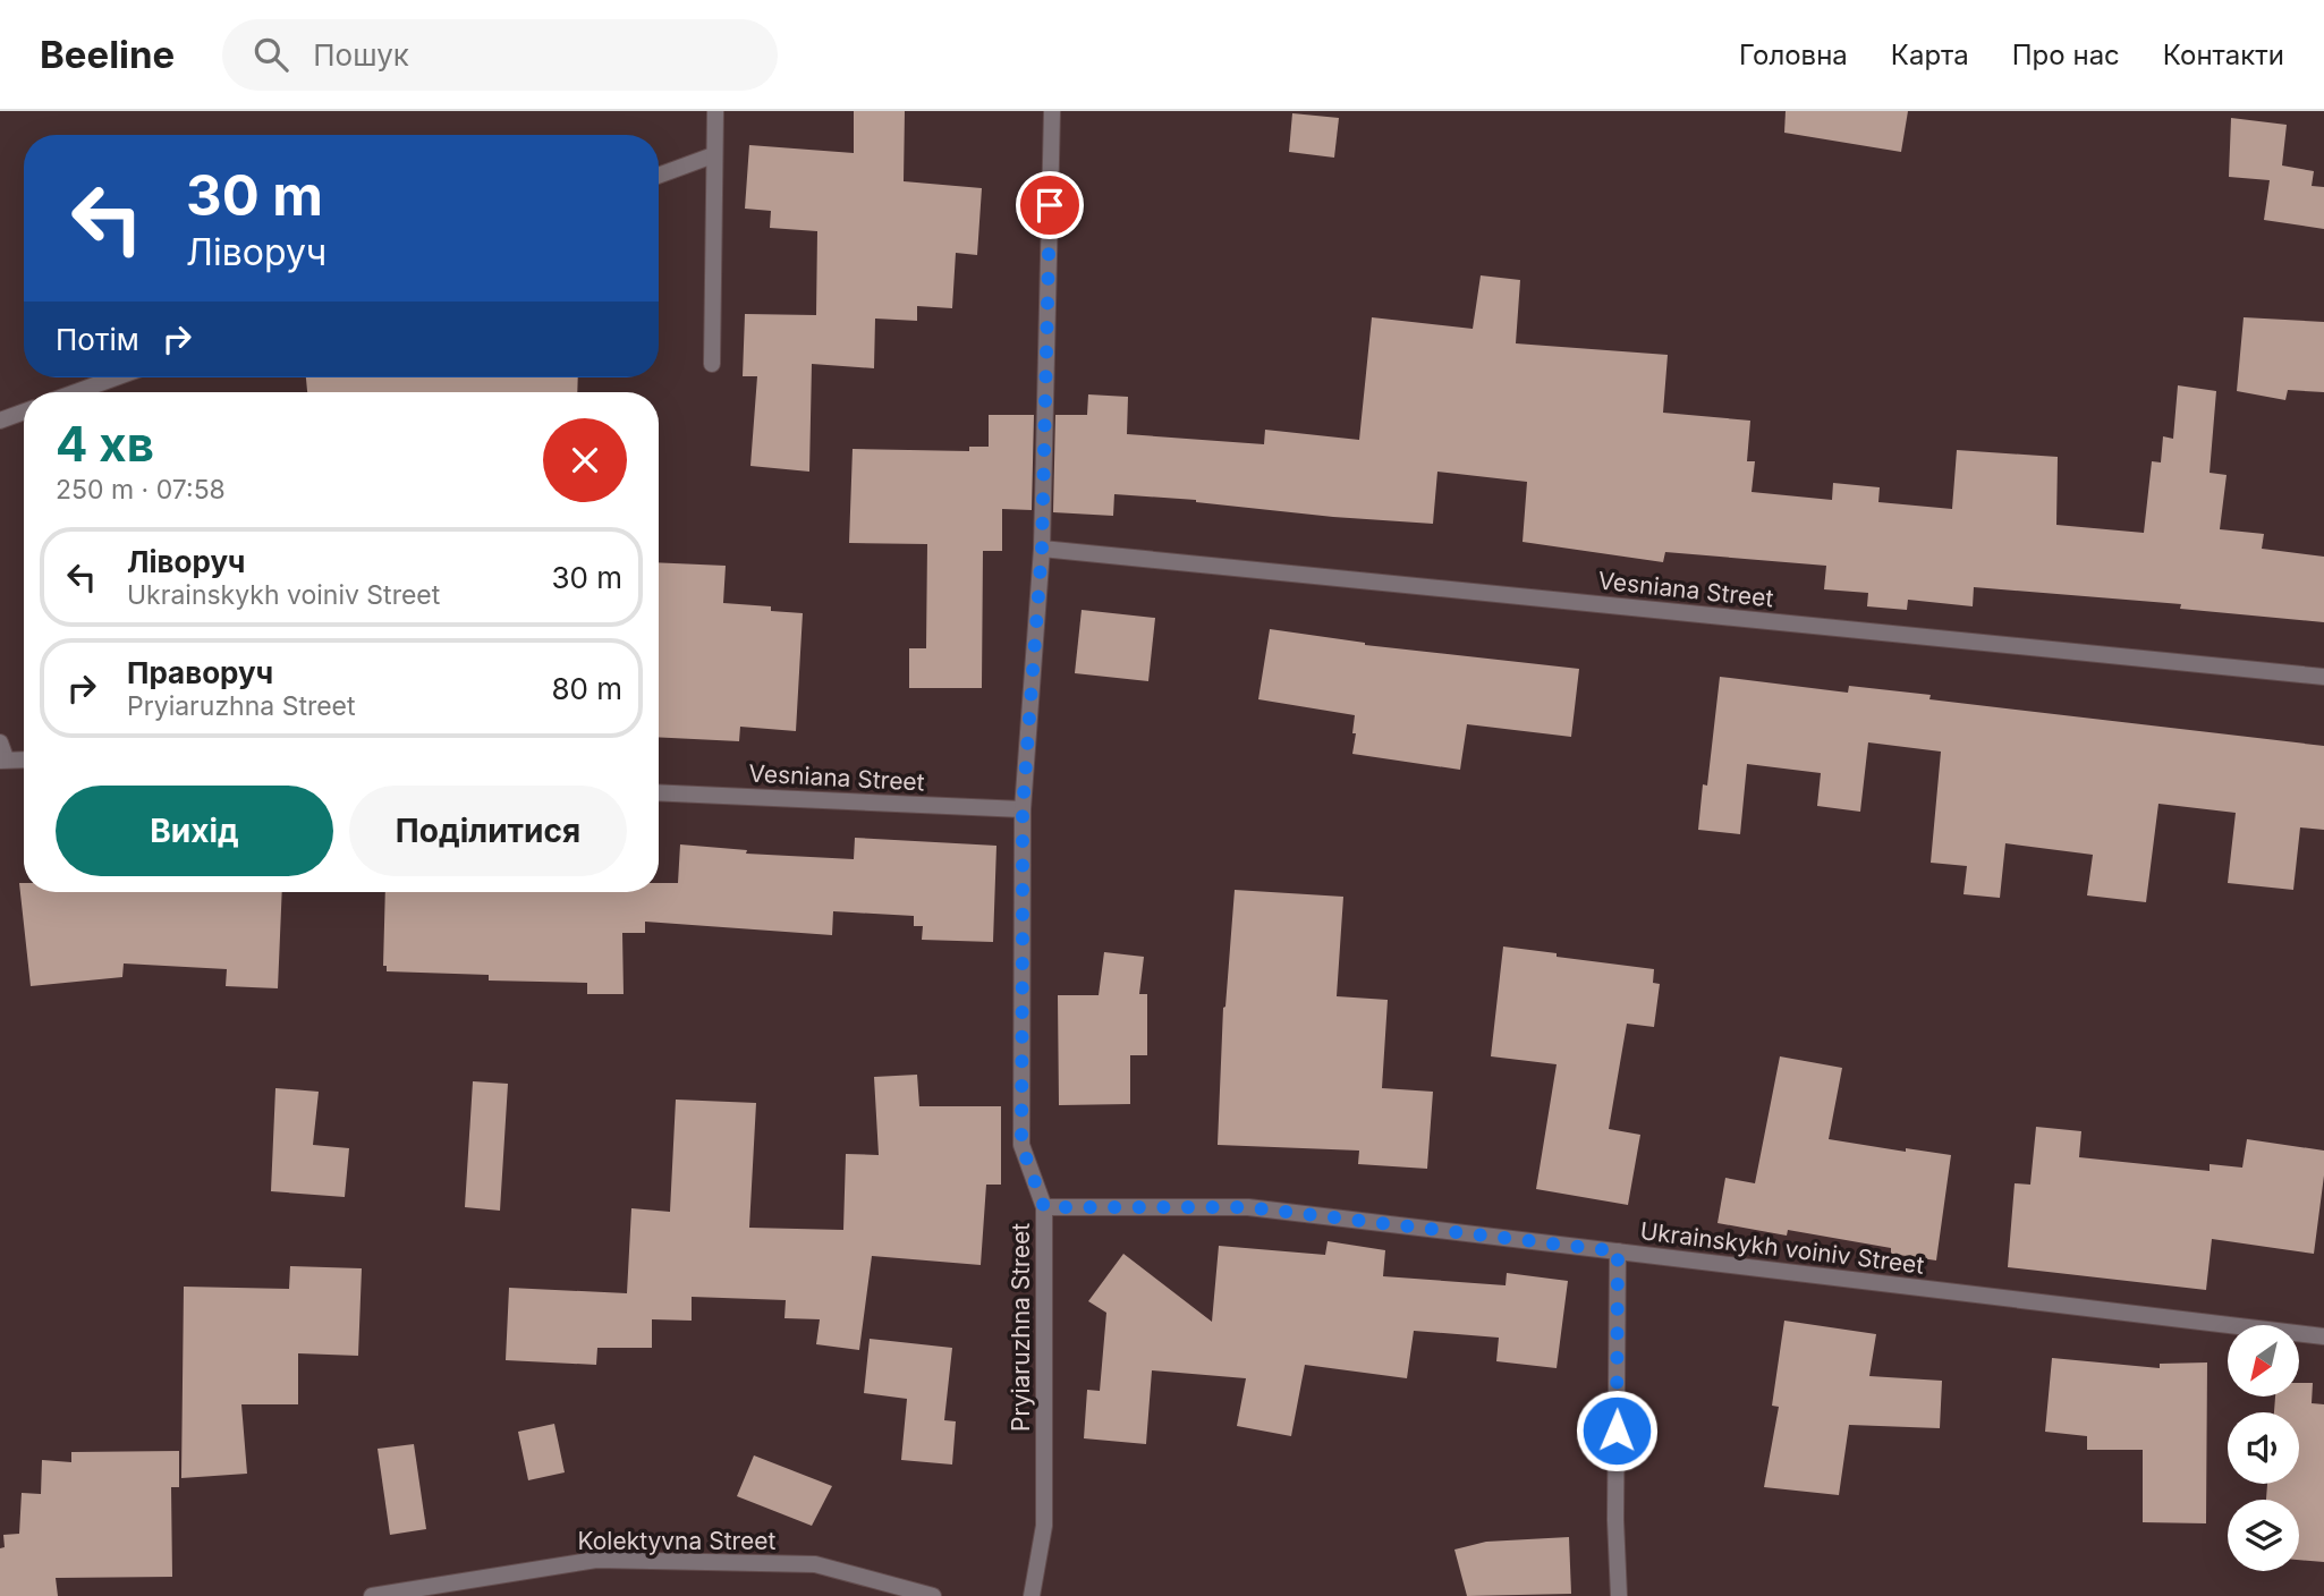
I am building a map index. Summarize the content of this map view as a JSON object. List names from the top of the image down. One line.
{"streets":{"street":["Vesniana Street","Ukrainskykh voiniv Street","Pryiaruzhna Street","Kolektyvna Street"]},"crossings":[["Vesniana Street","Pryiaruzhna Street"],["Ukrainskykh voiniv Street","Pryiaruzhna Street"]],"north":"bottom left","page":{"header":"Beeline","search":"Пошук","nav":["Головна","Карта","Про нас","Контакти"],"turn":["30 m","Ліворуч"],"then":"Потім","heading":["4 хв","250 m · 07:58"],"list":[{"name":"Ліворуч","note":"Ukrainskykh voiniv Street","value":"30 m"},{"name":"Праворуч","note":"Pryiaruzhna Street","value":"80 m"}],"buttons":["Вихід","Поділитися"]}}
